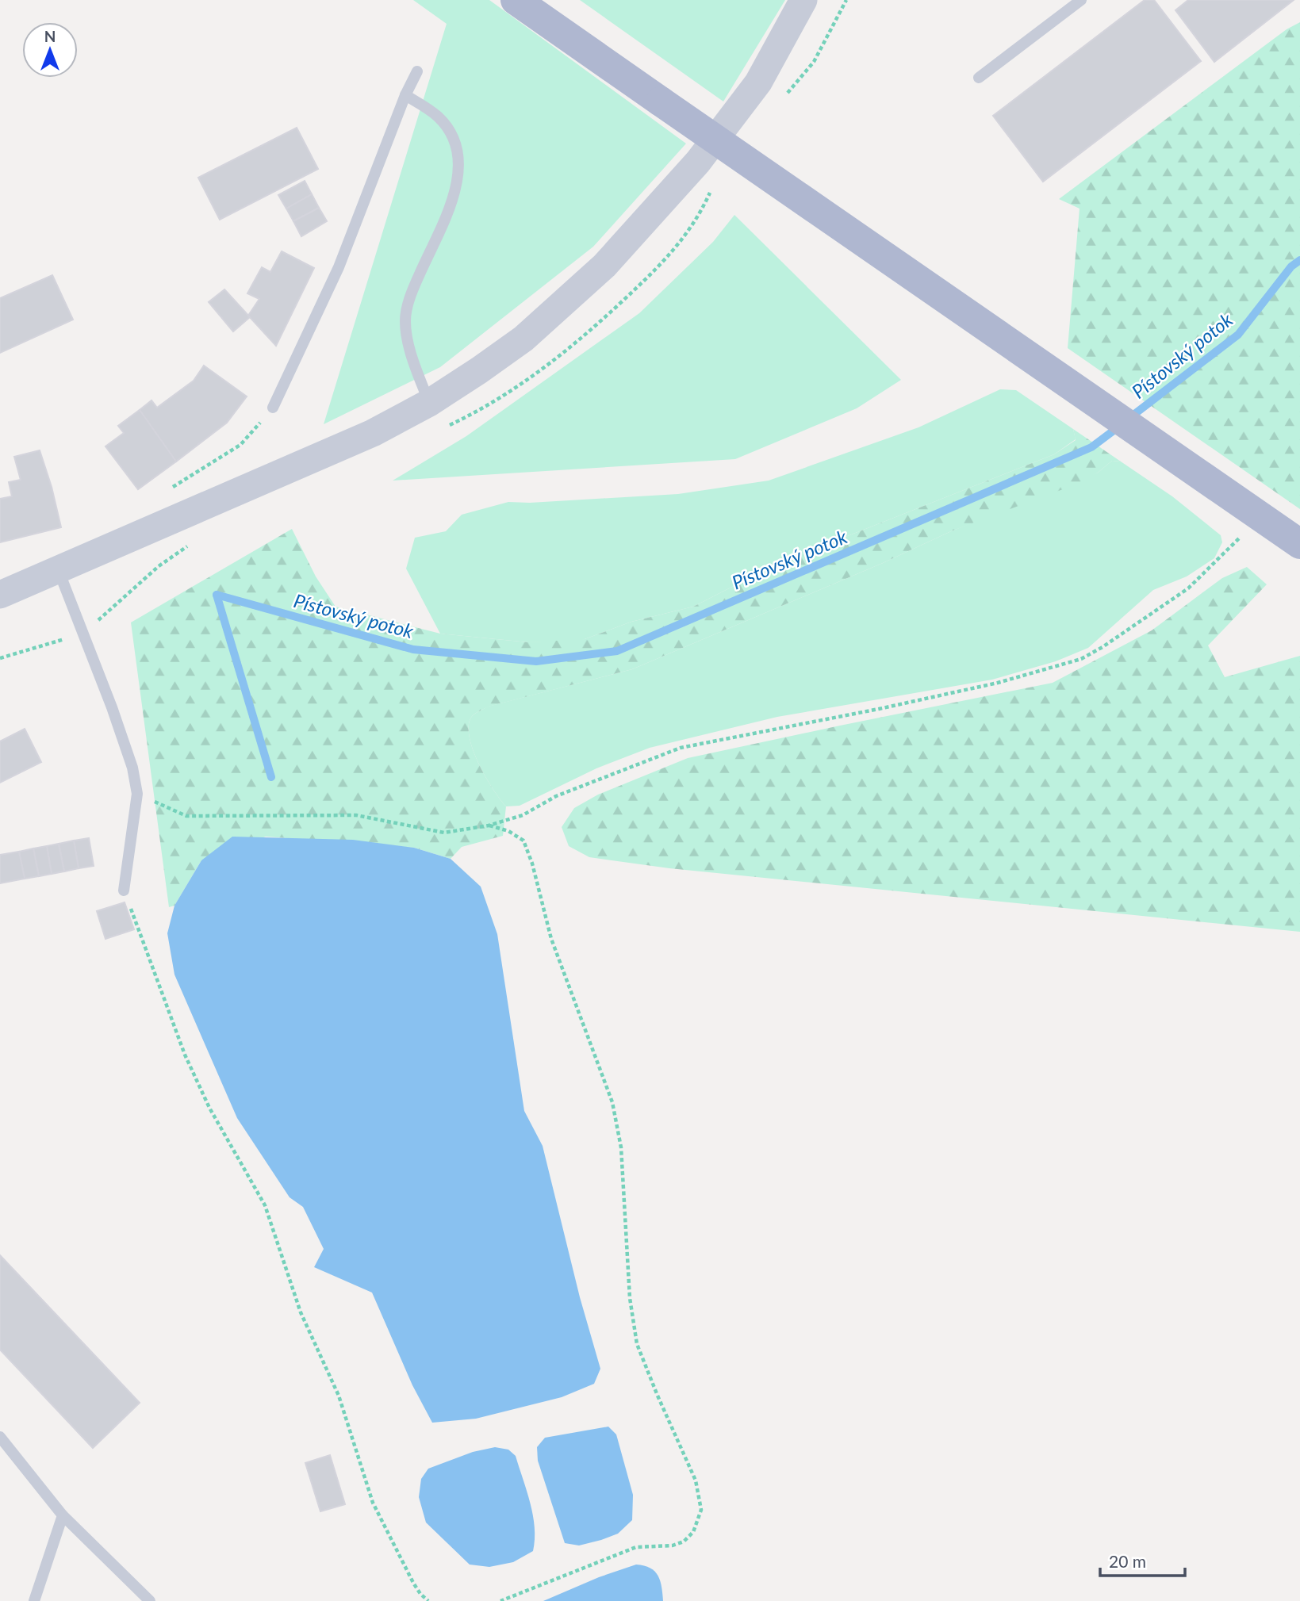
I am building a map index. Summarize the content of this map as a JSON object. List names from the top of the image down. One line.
{"water":["Pístovský potok"],"scale_bar":"20 m","north":"top"}
